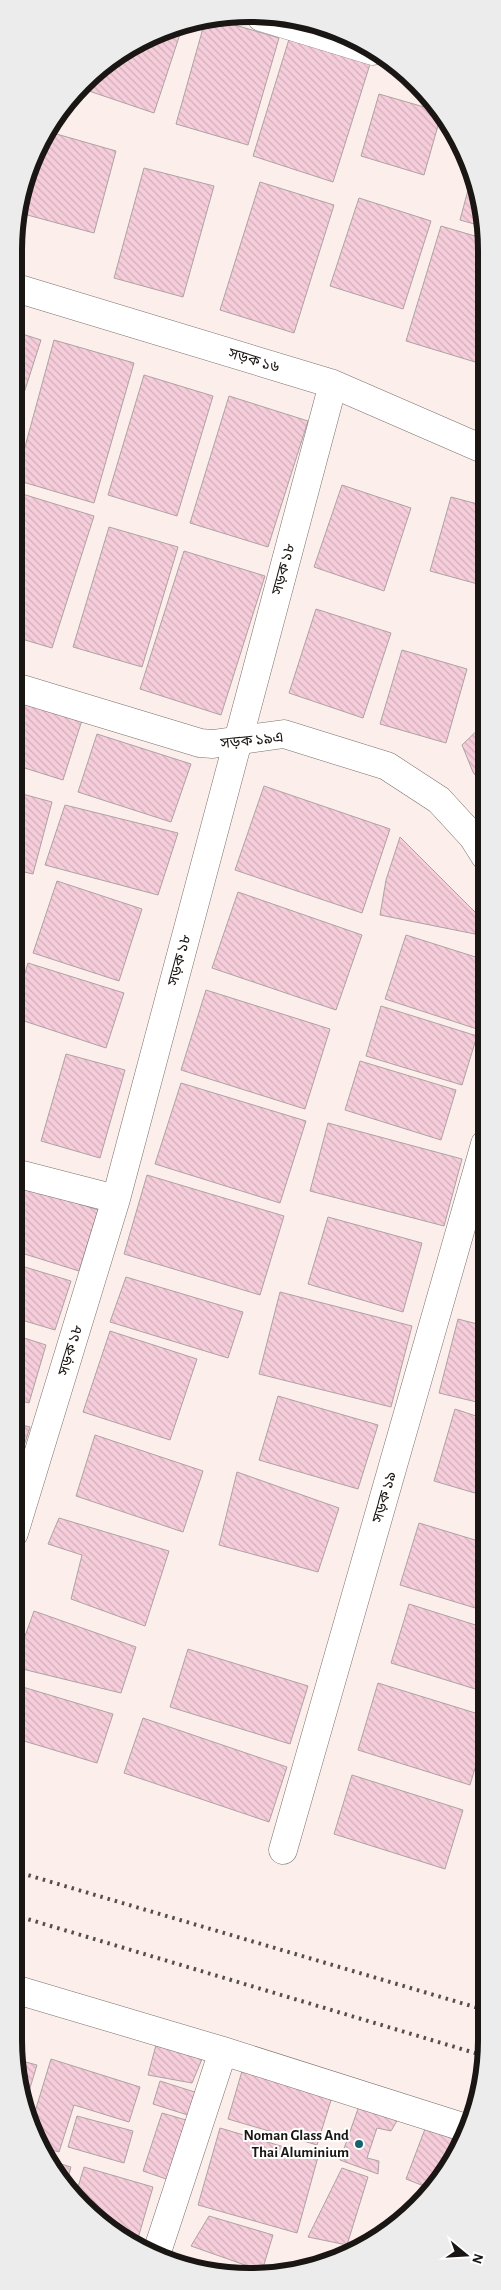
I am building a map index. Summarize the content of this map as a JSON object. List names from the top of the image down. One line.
{"streets":{"street":["সড়ক ১৬","সড়ক ১৮","সড়ক ১৯এ","সড়ক ১৯"]},"crossings":[["সড়ক ১৬","সড়ক ১৮"],["সড়ক ১৮","সড়ক ১৯এ"]],"places":["Noman Glass And Thai Aluminium"],"north":"right"}
